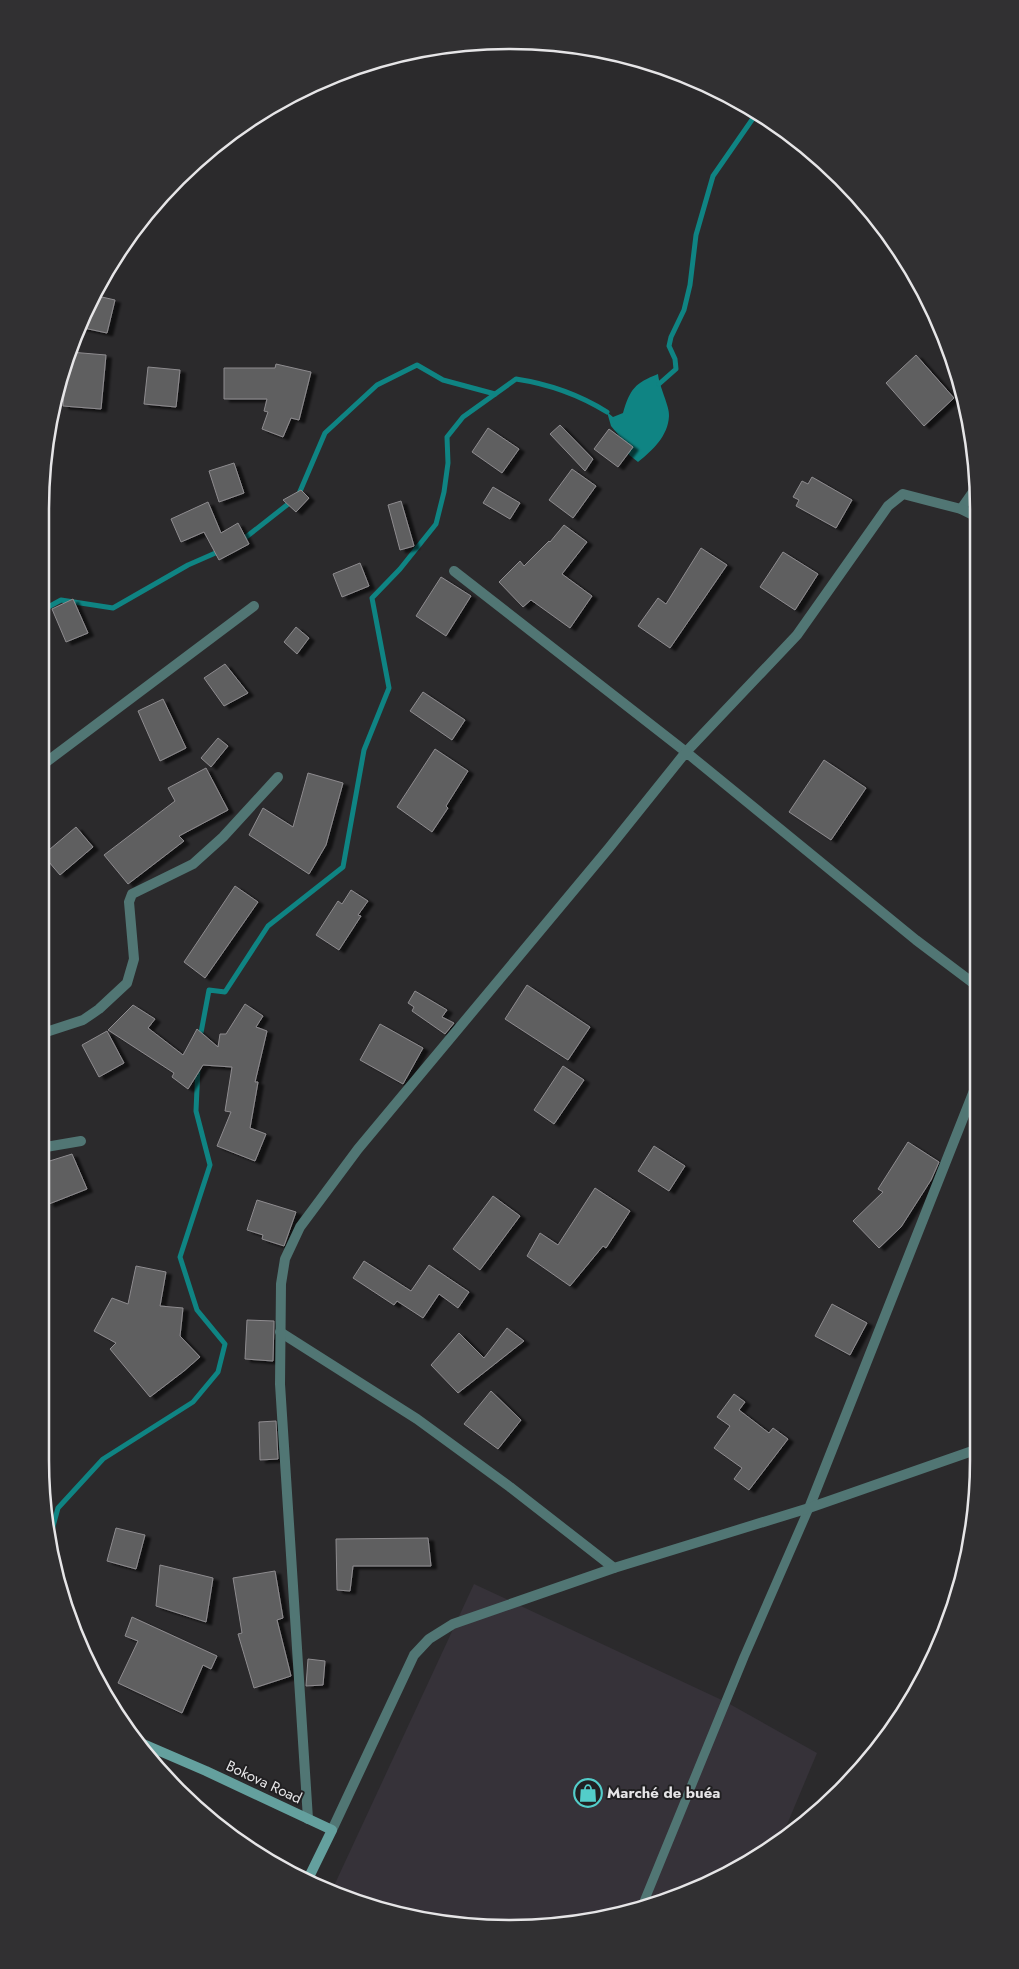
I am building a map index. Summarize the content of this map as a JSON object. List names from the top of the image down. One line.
{"streets":{"street":["Bokova Road"]},"places":{"shop":["Marché de buéa"]}}
